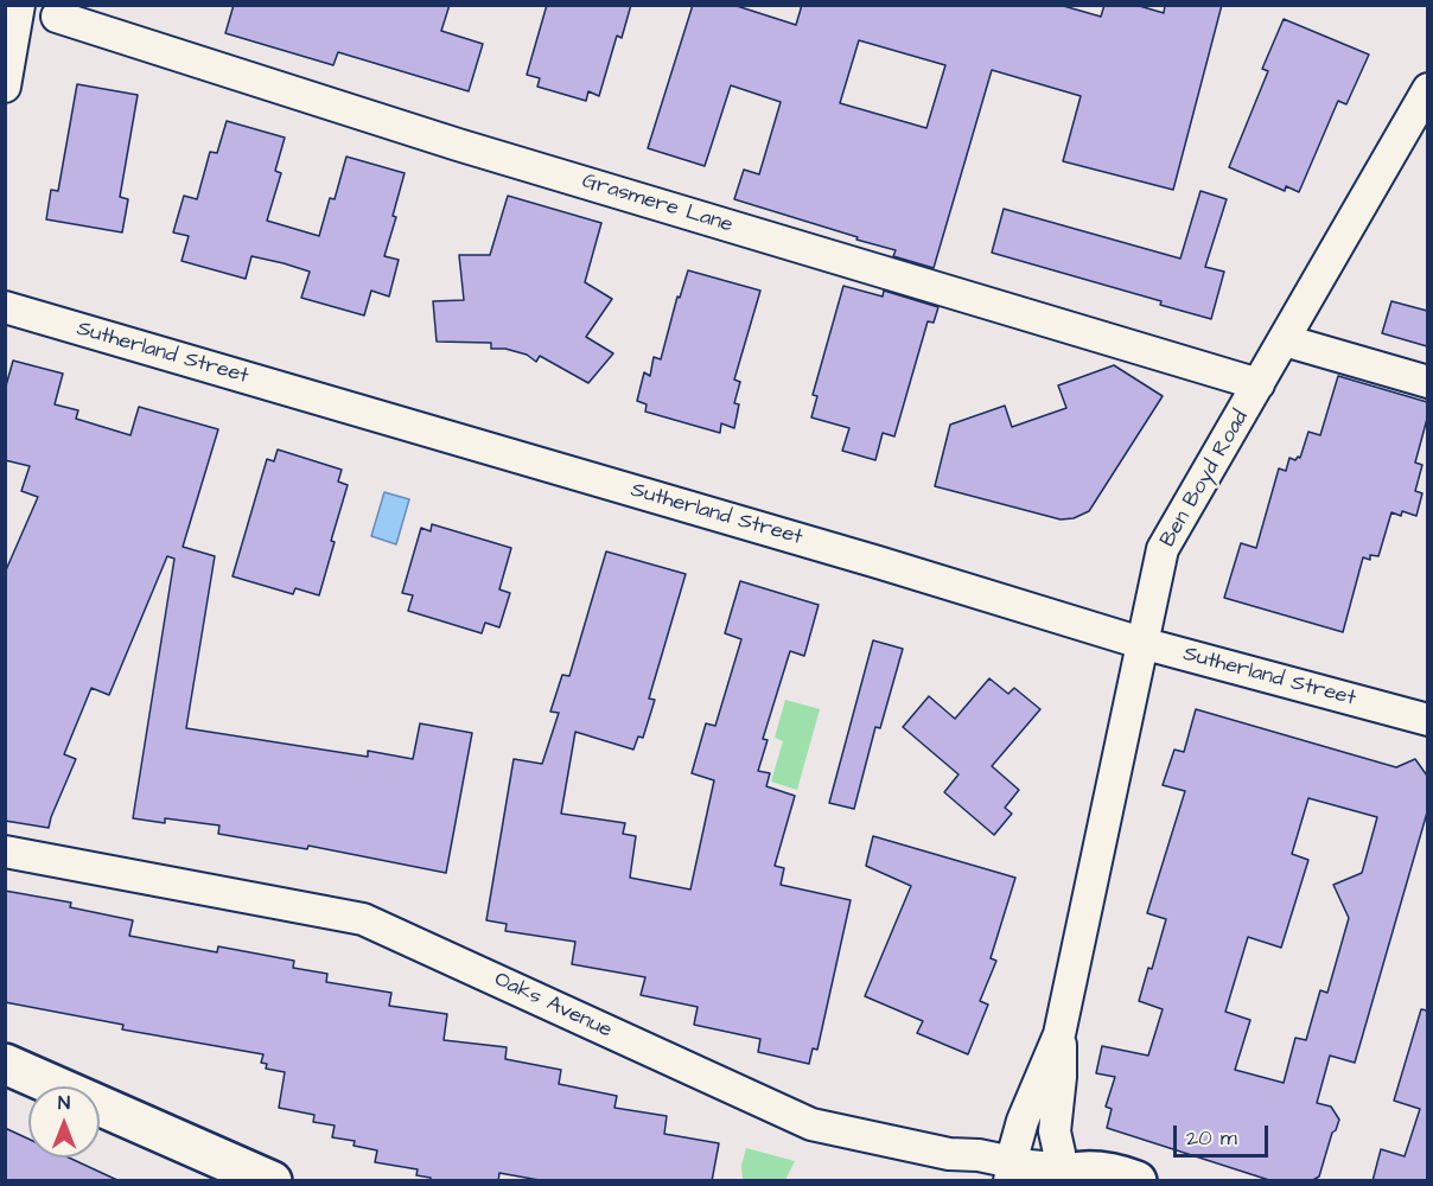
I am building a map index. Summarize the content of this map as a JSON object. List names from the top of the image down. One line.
{"streets":{"street":["Grasmere Lane","Sutherland Street","Ben Boyd Road","Oaks Avenue"]},"crossings":[["Grasmere Lane","Ben Boyd Road"],["Sutherland Street","Ben Boyd Road"],["Ben Boyd Road","Oaks Avenue"]],"scale_bar":"20 m","north":"top"}
